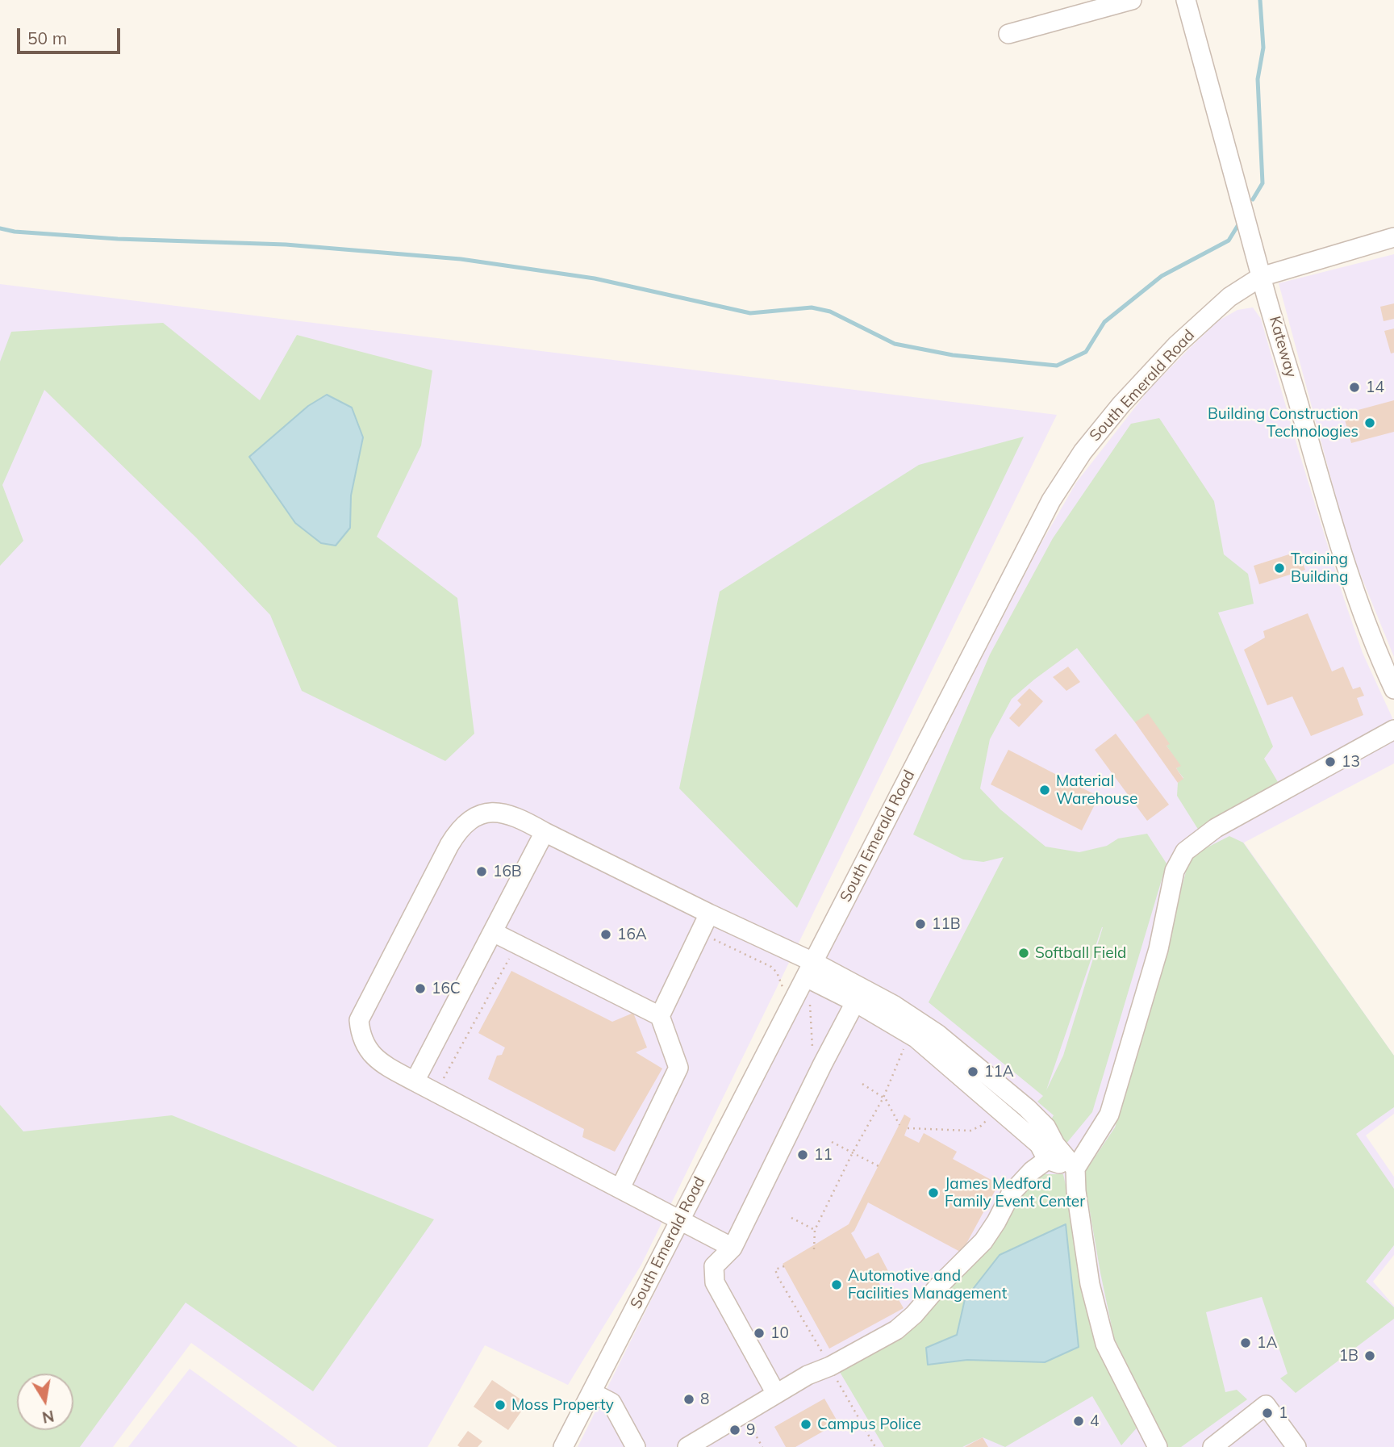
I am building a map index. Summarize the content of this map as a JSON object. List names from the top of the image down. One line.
{"streets":{"street":["Kateway","South Emerald Road"]},"crossings":[["Kateway","South Emerald Road"]],"places":["14","Building Construction Technologies","Training Building","13","Material Warehouse","16B","11B","16A","Softball Field","16C","11A","11","James Medford Family Event Center","Automotive and Facilities Management","10","1A","1B","8","Moss Property","1","4","Campus Police","9"],"scale_bar":"50 m","north":"bottom"}
